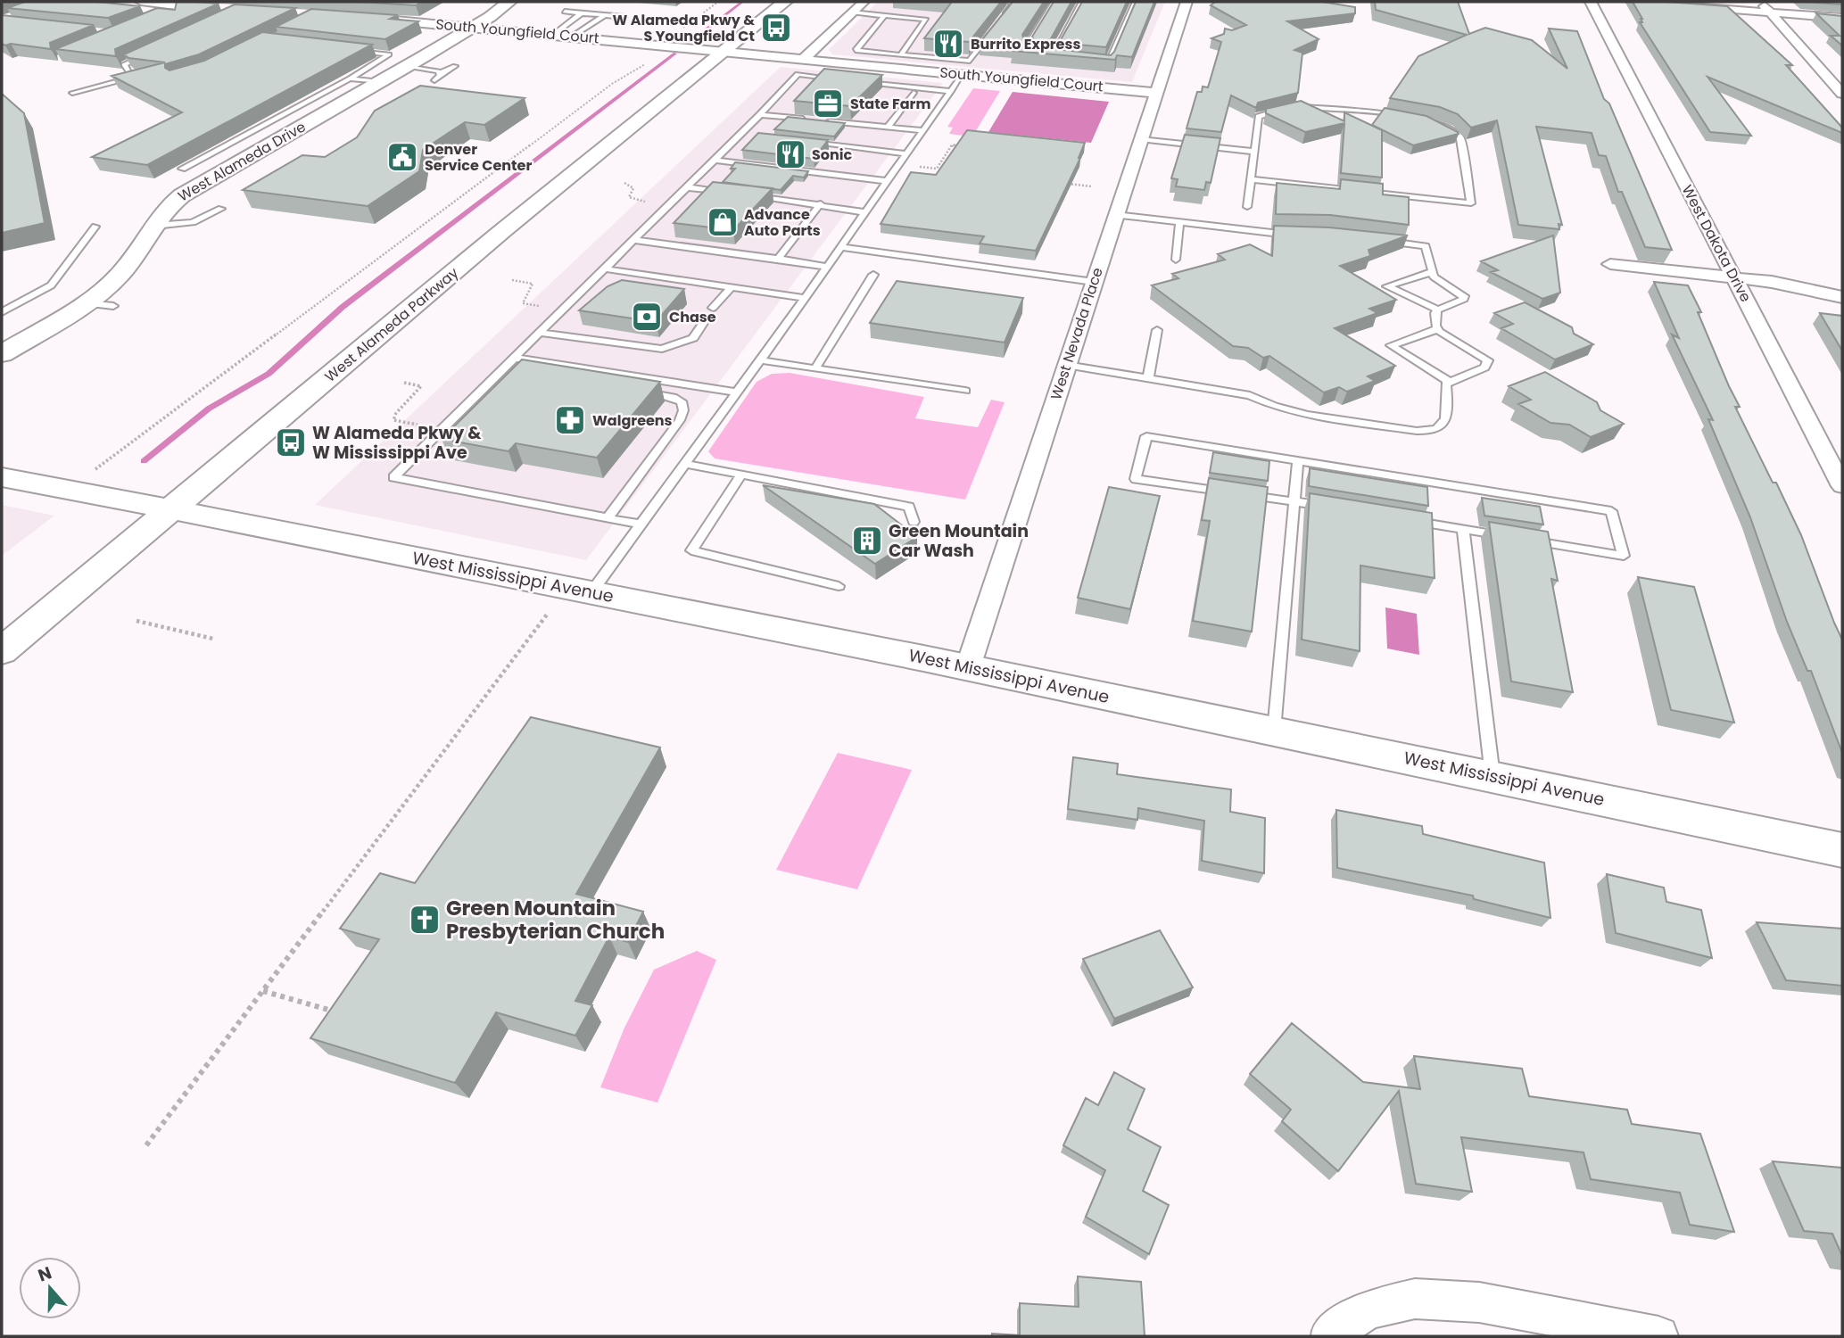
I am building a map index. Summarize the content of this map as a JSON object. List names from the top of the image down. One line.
{"streets":{"street":["South Youngfield Court","West Alameda Drive","West Dakota Drive","West Alameda Parkway","West Nevada Place","West Mississippi Avenue"]},"crossings":[["South Youngfield Court","West Alameda Drive"],["South Youngfield Court","West Alameda Parkway"],["South Youngfield Court","West Nevada Place"],["West Alameda Parkway","West Mississippi Avenue"],["West Nevada Place","West Mississippi Avenue"]],"places":{"bus stop":["W Alameda Pkwy & S Youngfield Ct","W Alameda Pkwy & W Mississippi Ave"],"restaurant":["Burrito Express","Sonic"],"office":["State Farm"],"public building":["Denver Service Center"],"shop":["Advance Auto Parts"],"bank":["Chase"],"pharmacy":["Walgreens"],"building":["Green Mountain Car Wash"],"church":["Green Mountain Presbyterian Church"]},"north":"top"}
